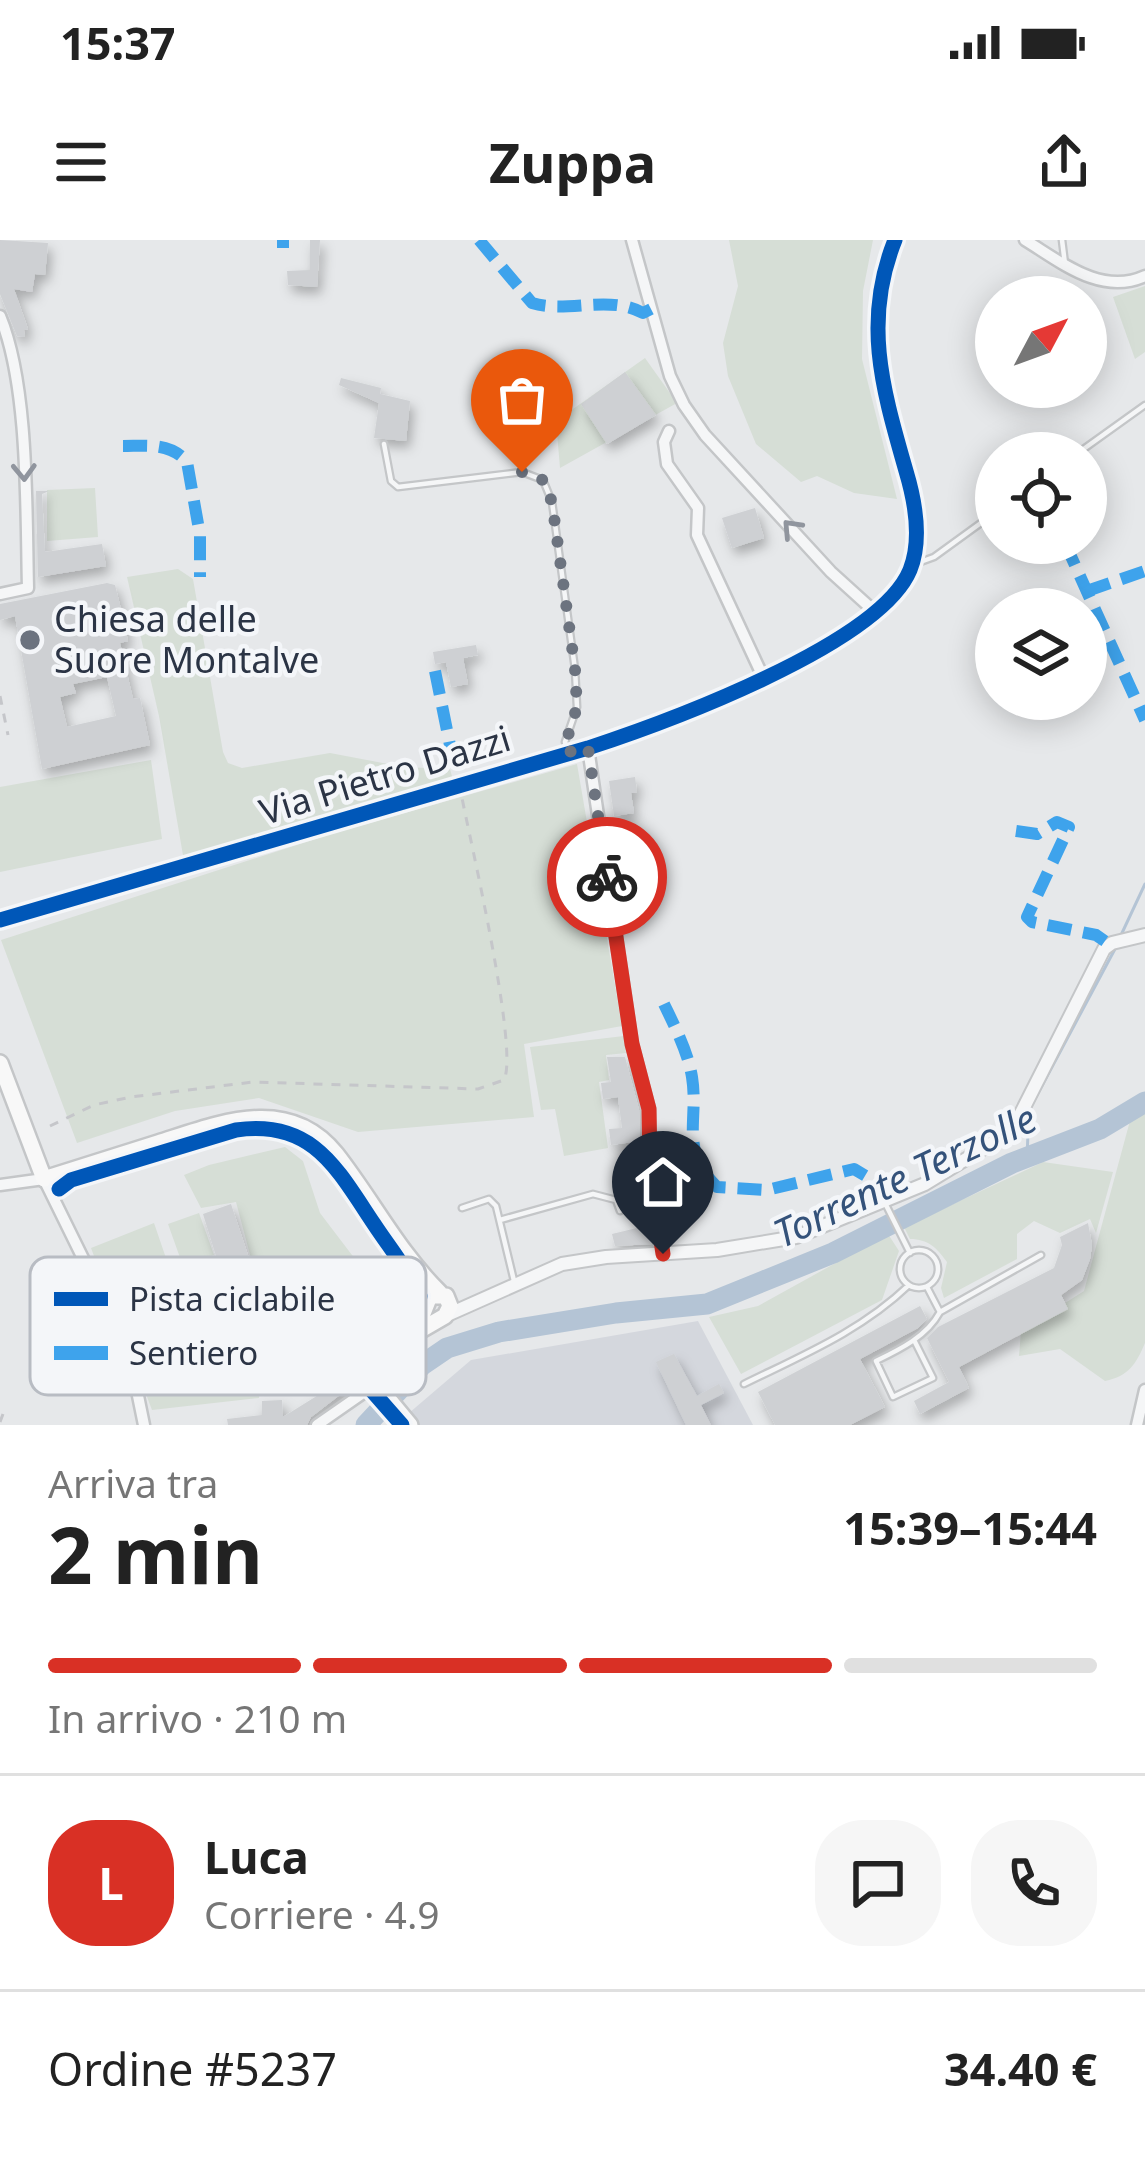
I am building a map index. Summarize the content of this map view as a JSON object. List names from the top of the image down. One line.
{"streets":{"street":["Via Pietro Dazzi"]},"water":["Torrente Terzolle"],"places":["Chiesa delle Suore Montalve"],"legend":["Pista ciclabile","Sentiero"],"north":"top right","page":{"status":"15:37","header":"Zuppa","heading":["2 min","Arriva tra","15:39–15:44"],"panel":["Luca","Corriere · 4.9","Ordine #5237","34.40 €"],"bar":"In arrivo · 210 m","round":"L"}}
